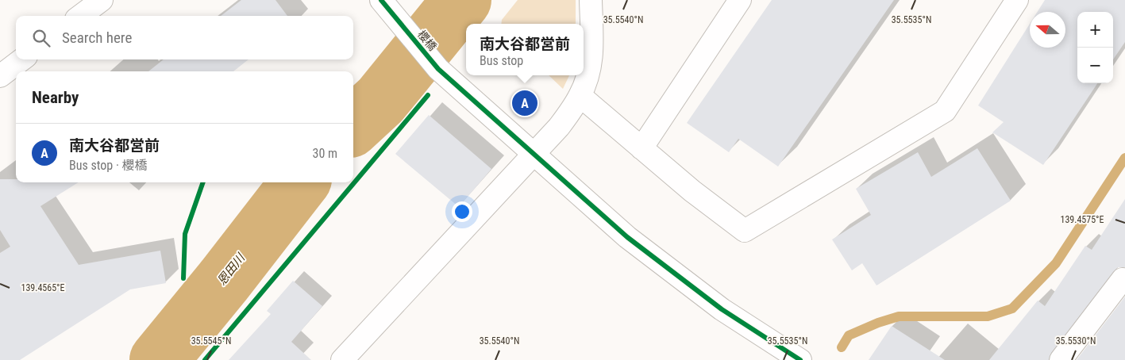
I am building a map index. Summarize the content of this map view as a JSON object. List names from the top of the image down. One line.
{"streets":{"street":["櫻橋"]},"water":["恩田川"],"north":"left","page":{"map_buttons":["+","−"],"search":"Search here","popup":["南大谷都営前","Bus stop"],"heading":"Nearby","pins":"A","list":[{"mark":"A","name":"南大谷都営前","note":"Bus stop · 櫻橋","value":"30 m"}]},"coordinates":["35.5540°N","35.5535°N","139.4575°E","139.4565°E","35.5545°N","35.5530°N"]}
